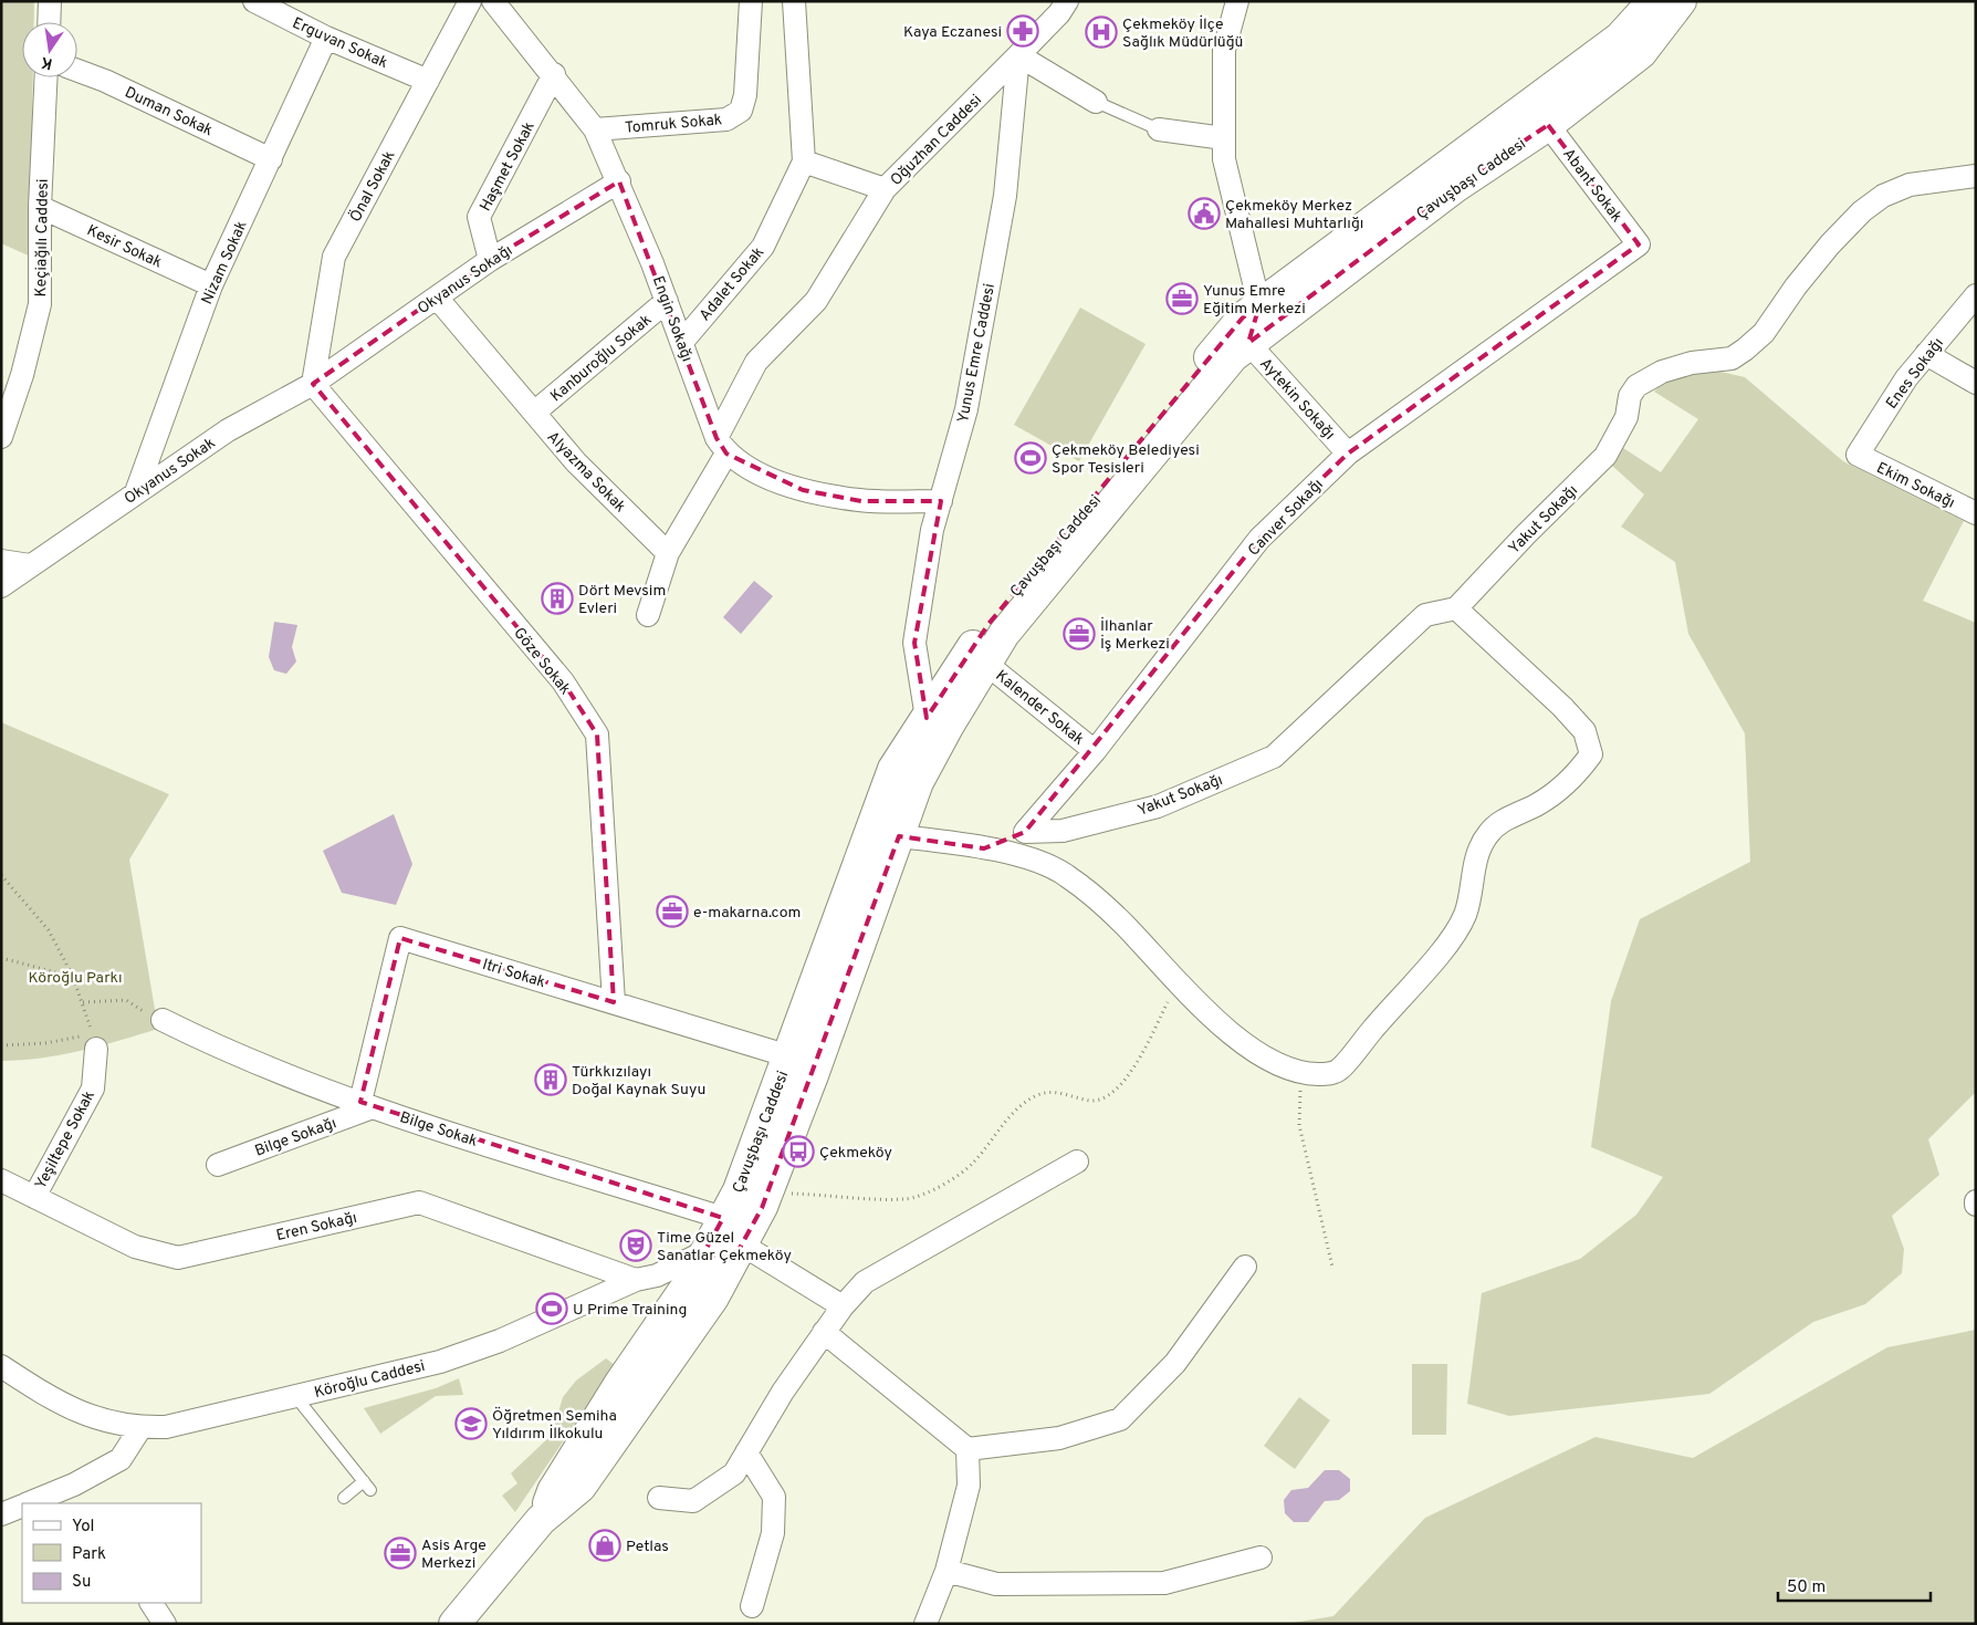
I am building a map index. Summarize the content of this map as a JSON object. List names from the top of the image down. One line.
{"streets":{"main road":["Çavuşbaşı Caddesi"],"street":["Erguvan Sokak","Duman Sokak","Tomruk Sokak","Oğuzhan Caddesi","Haşmet Sokak","Abant Sokak","Önal Sokak","Keçiağılı Caddesi","Kesir Sokak","Nizam Sokak","Okyanus Sokağı","Adalet Sokak","Engin Sokağı","Yunus Emre Caddesi","Kanburoğlu Sokak","Enes Sokağı","Aytekin Sokağı","Okyanus Sokak","Alyazma Sokak","Ekim Sokağı","Canver Sokağı","Yakut Sokağı","Göze Sokak","Kalender Sokak","Itri Sokak","Bilge Sokak","Bilge Sokağı","Yeşiltepe Sokak","Eren Sokağı","Köroğlu Caddesi"]},"crossings":[["Erguvan Sokak","Önal Sokak"],["Erguvan Sokak","Nizam Sokak"],["Duman Sokak","Nizam Sokak"],["Tomruk Sokak","Engin Sokağı"],["Oğuzhan Caddesi","Adalet Sokak"],["Oğuzhan Caddesi","Yunus Emre Caddesi"],["Haşmet Sokak","Okyanus Sokağı"],["Haşmet Sokak","Engin Sokağı"],["Çavuşbaşı Caddesi","Abant Sokak"],["Çavuşbaşı Caddesi","Yunus Emre Caddesi"],["Çavuşbaşı Caddesi","Aytekin Sokağı"],["Çavuşbaşı Caddesi","Kalender Sokak"],["Çavuşbaşı Caddesi","Itri Sokak"],["Çavuşbaşı Caddesi","Bilge Sokak"],["Çavuşbaşı Caddesi","Köroğlu Caddesi"],["Abant Sokak","Canver Sokağı"],["Önal Sokak","Okyanus Sokağı"],["Önal Sokak","Okyanus Sokak"],["Önal Sokak","Göze Sokak"],["Keçiağılı Caddesi","Kesir Sokak"],["Kesir Sokak","Nizam Sokak"],["Nizam Sokak","Okyanus Sokak"],["Okyanus Sokağı","Engin Sokağı"],["Okyanus Sokağı","Okyanus Sokak"],["Okyanus Sokağı","Alyazma Sokak"],["Okyanus Sokağı","Göze Sokak"],["Adalet Sokak","Engin Sokağı"],["Engin Sokağı","Kanburoğlu Sokak"],["Kanburoğlu Sokak","Alyazma Sokak"],["Enes Sokağı","Ekim Sokağı"],["Aytekin Sokağı","Canver Sokağı"],["Okyanus Sokak","Göze Sokak"],["Canver Sokağı","Yakut Sokağı"],["Canver Sokağı","Kalender Sokak"],["Göze Sokak","Itri Sokak"],["Itri Sokak","Bilge Sokak"],["Itri Sokak","Bilge Sokağı"],["Bilge Sokak","Bilge Sokağı"],["Yeşiltepe Sokak","Eren Sokağı"],["Eren Sokağı","Köroğlu Caddesi"]],"parks":["Köroğlu Parkı"],"places":{"pharmacy":["Kaya Eczanesi"],"hospital":["Çekmeköy İlçe Sağlık Müdürlüğü"],"public building":["Çekmeköy Merkez Mahallesi Muhtarlığı"],"office":["Yunus Emre Eğitim Merkezi","İlhanlar İş Merkezi","e-makarna.com","Asis Arge Merkezi"],"sports":["Çekmeköy Belediyesi Spor Tesisleri","U Prime Training"],"building":["Dört Mevsim Evleri","Türkkızılayı Doğal Kaynak Suyu"],"bus stop":["Çekmeköy"],"theatre":["Time Güzel Sanatlar Çekmeköy"],"school or university":["Öğretmen Semiha Yıldırım İlkokulu"],"shop":["Petlas"]},"legend":["Yol","Park","Su"],"scale_bar":"50 m","north":"bottom"}
